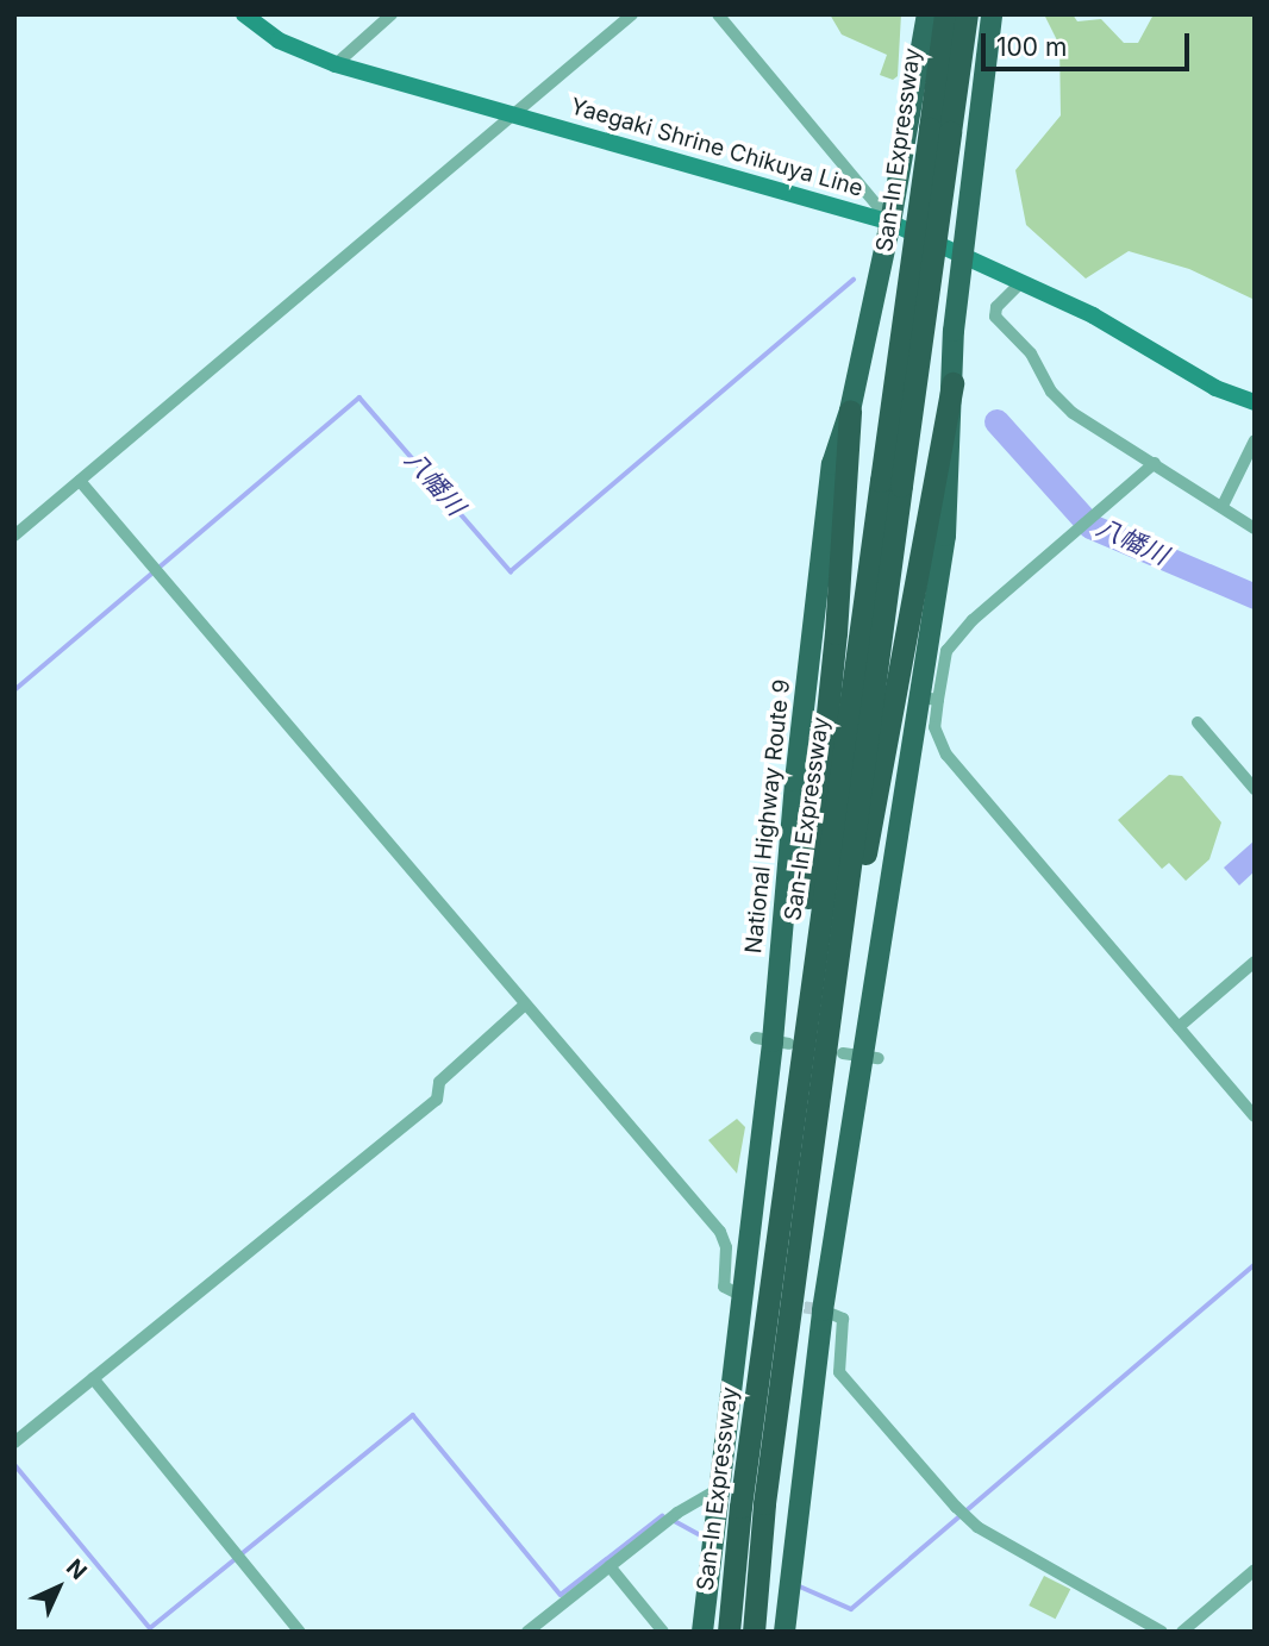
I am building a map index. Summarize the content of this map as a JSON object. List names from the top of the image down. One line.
{"streets":{"highway":["San-In Expressway","National Highway Route 9"],"main road":["Yaegaki Shrine Chikuya Line"]},"crossings":[["Yaegaki Shrine Chikuya Line","National Highway Route 9"]],"water":["八幡川"],"scale_bar":"100 m","north":"top right"}
